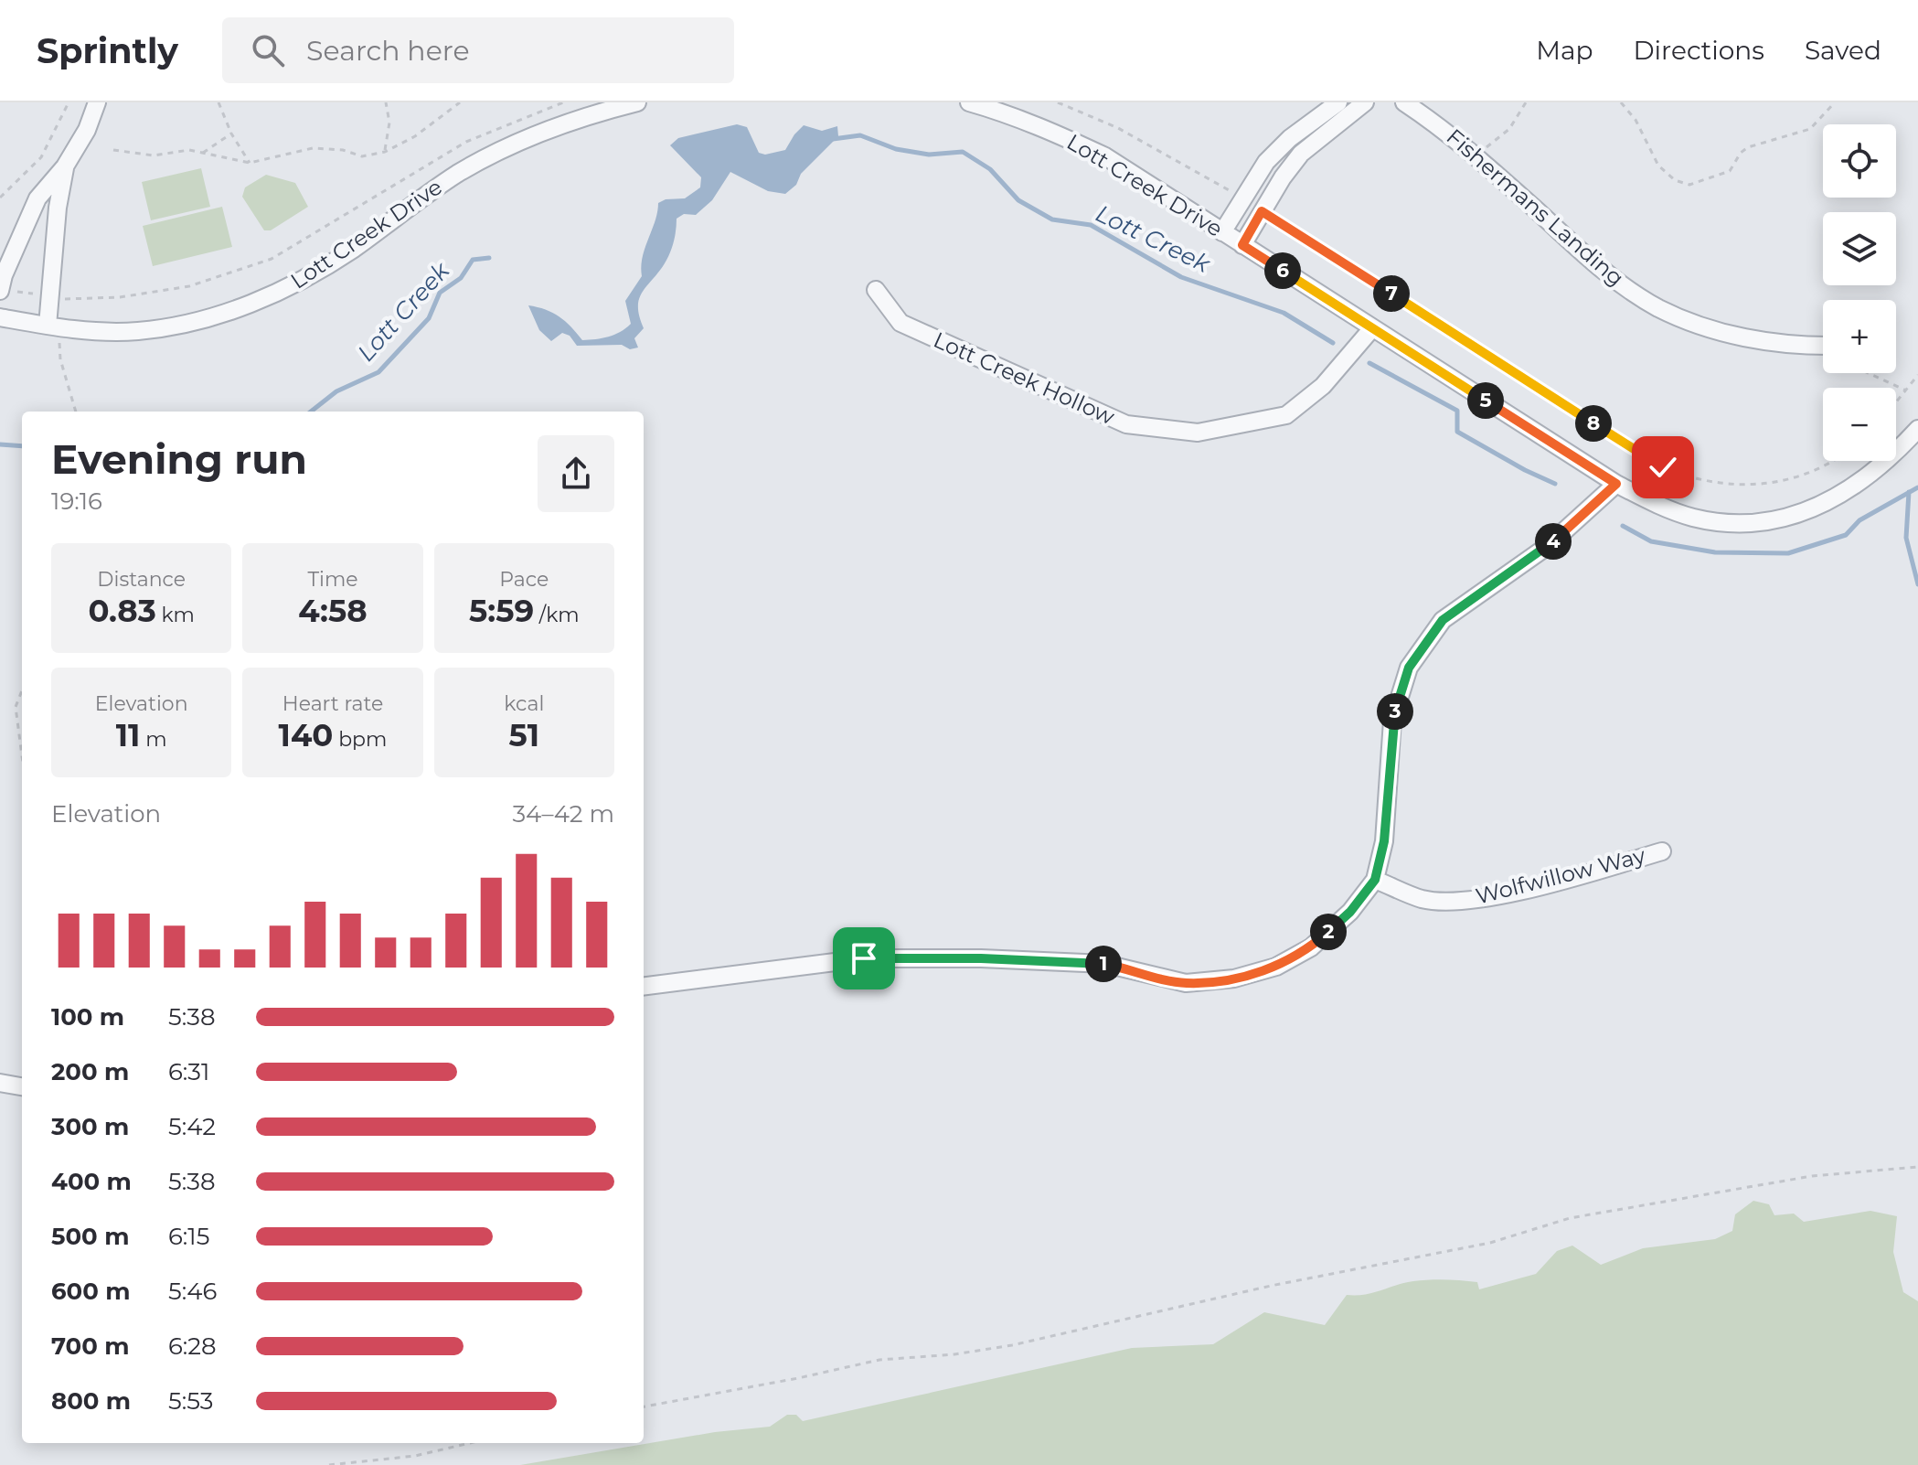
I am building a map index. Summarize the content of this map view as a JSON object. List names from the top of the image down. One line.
{"streets":{"street":["Lott Creek Drive","Fishermans Landing","Lott Creek Hollow","Wolfwillow Way"]},"crossings":[["Lott Creek Drive","Lott Creek Hollow"]],"water":["Lott Creek"],"page":{"header":"Sprintly","search":"Search here","nav":["Map","Directions","Saved"],"map_buttons":["+","−"],"pins":["6","7","5","8","4","3","2","1"],"heading":["Evening run","19:16"],"stats":[["Distance","0.83 km"],["Time","4:58"],["Pace","5:59 /km"],["Elevation","11 m"],["Heart rate","140 bpm"],["kcal","51"]],"chart":["Elevation","34–42 m"],"list":[{"name":"100 m","note":"5:38"},{"name":"200 m","note":"6:31"},{"name":"300 m","note":"5:42"},{"name":"400 m","note":"5:38"},{"name":"500 m","note":"6:15"},{"name":"600 m","note":"5:46"},{"name":"700 m","note":"6:28"},{"name":"800 m","note":"5:53"}]}}
